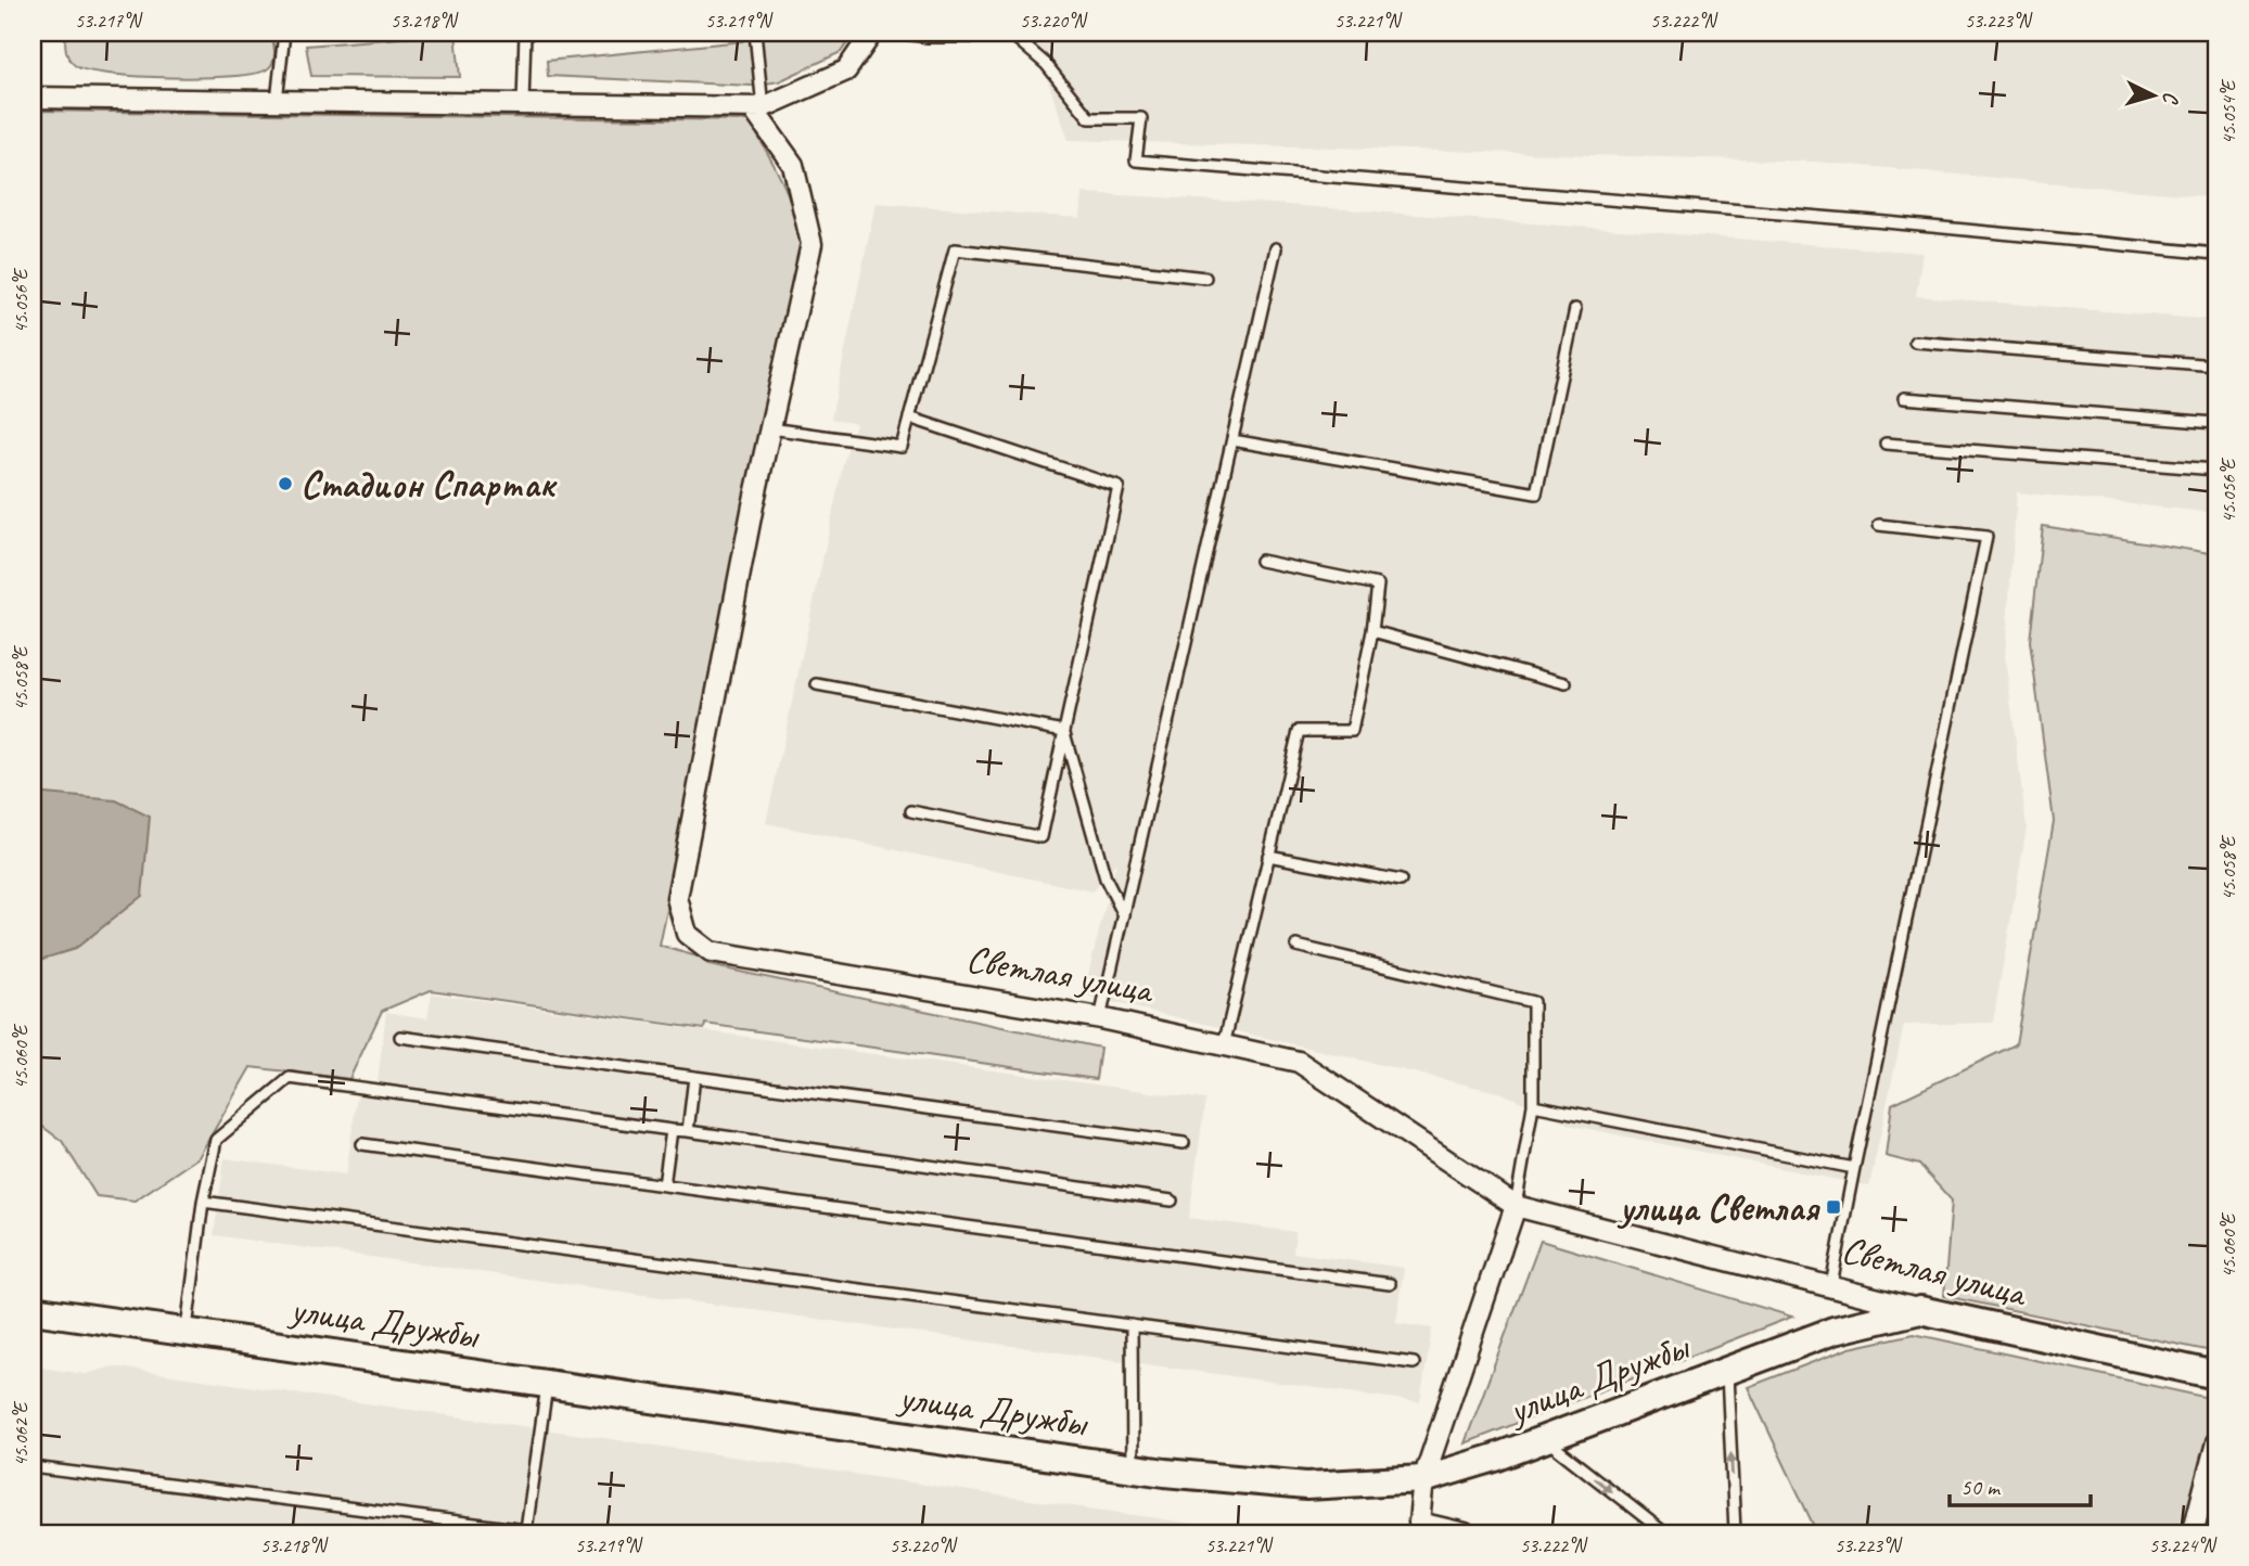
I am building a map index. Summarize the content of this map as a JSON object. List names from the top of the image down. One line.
{"streets":{"street":["Светлая улица","улица Дружбы"]},"crossings":[["Светлая улица","улица Дружбы"]],"places":{"other":["Стадион Спартак"],"transit":["улица Светлая"]},"scale_bar":"50 m","north":"right","coordinates":["53.217°N","53.218°N","53.219°N","53.220°N","53.221°N","53.222°N","53.223°N","45.054°E","45.056°E","45.058°E","45.060°E","45.062°E","53.224°N"]}
